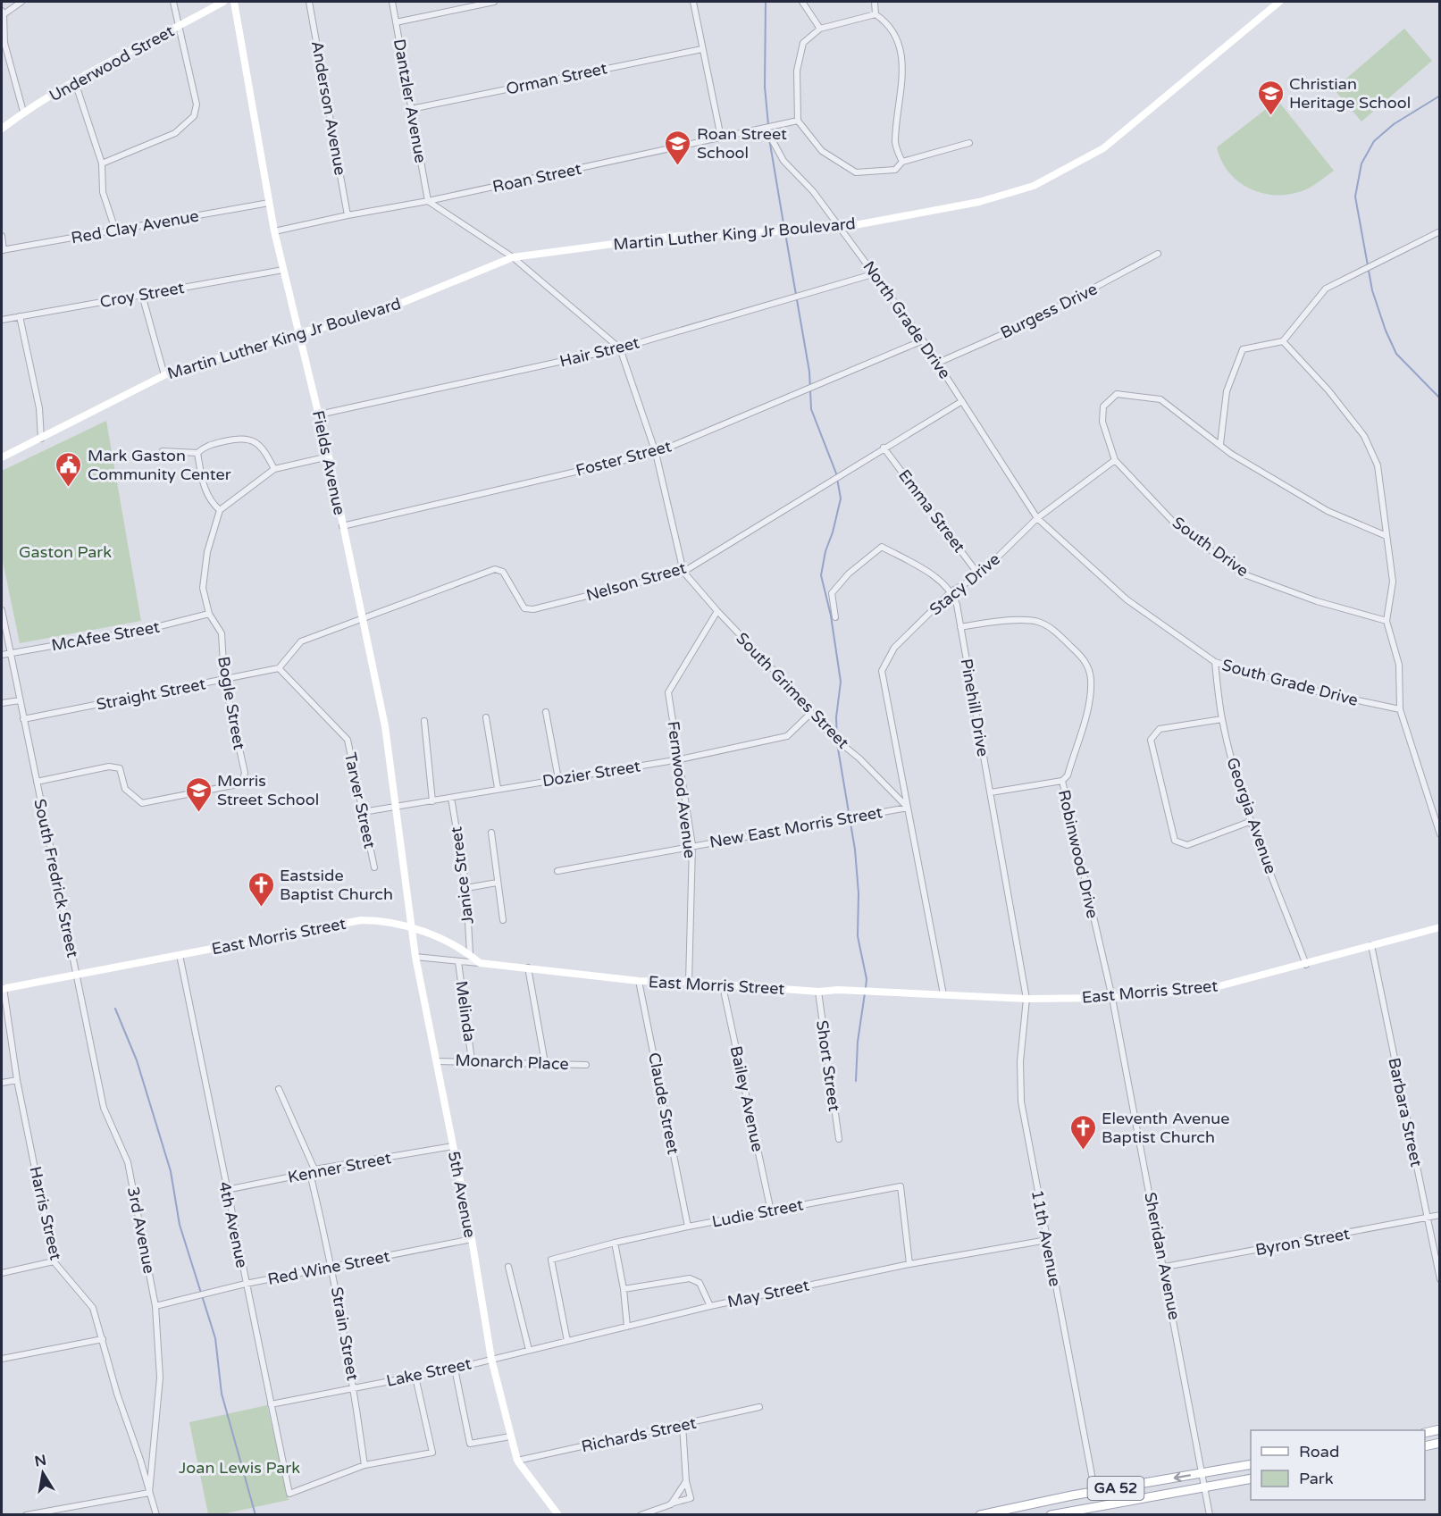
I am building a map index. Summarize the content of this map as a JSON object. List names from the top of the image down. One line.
{"streets":{"main road":["GA 52"],"street":["Underwood Street","Orman Street","Dantzler Avenue","Anderson Avenue","Roan Street","Red Clay Avenue","Martin Luther King Jr Boulevard","Croy Street","Burgess Drive","North Grade Drive","Hair Street","Foster Street","Fields Avenue","Emma Street","South Drive","Nelson Street","Stacy Drive","McAfee Street","South Grade Drive","South Grimes Street","Straight Street","Bogle Street","Pinehill Drive","Dozier Street","Fernwood Avenue","Tarver Street","Georgia Avenue","New East Morris Street","Robinwood Drive","Janice Street","South Fredrick Street","East Morris Street","Melinda","Monarch Place","Short Street","Bailey Avenue","Claude Street","Barbara Street","Kenner Street","5th Avenue","Harris Street","Ludie Street","4th Avenue","3rd Avenue","11th Avenue","Byron Street","Sheridan Avenue","Red Wine Street","May Street","Strain Street","Lake Street","Richards Street"]},"crossings":[["Orman Street","Dantzler Avenue"],["Dantzler Avenue","Roan Street"],["Anderson Avenue","Roan Street"],["Roan Street","North Grade Drive"],["Roan Street","Fields Avenue"],["Red Clay Avenue","Fields Avenue"],["Martin Luther King Jr Boulevard","North Grade Drive"],["Martin Luther King Jr Boulevard","Fields Avenue"],["Croy Street","Fields Avenue"],["Burgess Drive","North Grade Drive"],["North Grade Drive","Hair Street"],["North Grade Drive","Foster Street"],["North Grade Drive","Nelson Street"],["North Grade Drive","Stacy Drive"],["North Grade Drive","South Grade Drive"],["Hair Street","Fields Avenue"],["Foster Street","Fields Avenue"],["Fields Avenue","Nelson Street"],["Fields Avenue","Dozier Street"],["Fields Avenue","East Morris Street"],["Fields Avenue","5th Avenue"],["Emma Street","Nelson Street"],["Emma Street","Stacy Drive"],["South Drive","Stacy Drive"],["Nelson Street","South Grimes Street"],["Stacy Drive","South Grade Drive"],["Stacy Drive","South Grimes Street"],["Stacy Drive","Pinehill Drive"],["Stacy Drive","New East Morris Street"],["McAfee Street","Bogle Street"],["McAfee Street","South Fredrick Street"],["South Grade Drive","Georgia Avenue"],["South Grimes Street","Dozier Street"],["South Grimes Street","Fernwood Avenue"],["South Grimes Street","New East Morris Street"],["Straight Street","Bogle Street"],["Straight Street","Tarver Street"],["Straight Street","South Fredrick Street"],["Bogle Street","South Fredrick Street"],["Pinehill Drive","Robinwood Drive"],["Pinehill Drive","East Morris Street"],["Pinehill Drive","11th Avenue"],["Dozier Street","Fernwood Avenue"],["Dozier Street","Tarver Street"],["Dozier Street","Janice Street"],["Fernwood Avenue","New East Morris Street"],["Fernwood Avenue","East Morris Street"],["Georgia Avenue","East Morris Street"],["Robinwood Drive","East Morris Street"],["Robinwood Drive","Sheridan Avenue"],["Janice Street","East Morris Street"],["South Fredrick Street","East Morris Street"],["South Fredrick Street","3rd Avenue"],["East Morris Street","Short Street"],["East Morris Street","Bailey Avenue"],["East Morris Street","Claude Street"],["East Morris Street","Barbara Street"],["East Morris Street","5th Avenue"],["East Morris Street","Harris Street"],["East Morris Street","4th Avenue"],["East Morris Street","3rd Avenue"],["East Morris Street","11th Avenue"],["East Morris Street","Sheridan Avenue"],["Melinda","Monarch Place"],["Monarch Place","5th Avenue"],["Bailey Avenue","Ludie Street"],["Claude Street","Ludie Street"],["Barbara Street","Byron Street"],["Kenner Street","5th Avenue"],["Kenner Street","4th Avenue"],["Kenner Street","Strain Street"],["5th Avenue","Red Wine Street"],["5th Avenue","May Street"],["5th Avenue","Lake Street"],["5th Avenue","Richards Street"],["Harris Street","3rd Avenue"],["Ludie Street","May Street"],["4th Avenue","Red Wine Street"],["4th Avenue","Strain Street"],["4th Avenue","Lake Street"],["3rd Avenue","Red Wine Street"],["11th Avenue","May Street"],["Byron Street","Sheridan Avenue"],["Sheridan Avenue","GA 52"],["Red Wine Street","Strain Street"],["May Street","Lake Street"],["Strain Street","Lake Street"]],"parks":["Gaston Park","Joan Lewis Park"],"places":{"school or university":["Christian Heritage School","Roan Street School","Morris Street School"],"public building":["Mark Gaston Community Center"],"church":["Eastside Baptist Church","Eleventh Avenue Baptist Church"]},"legend":["Road","Park"],"north":"top"}
